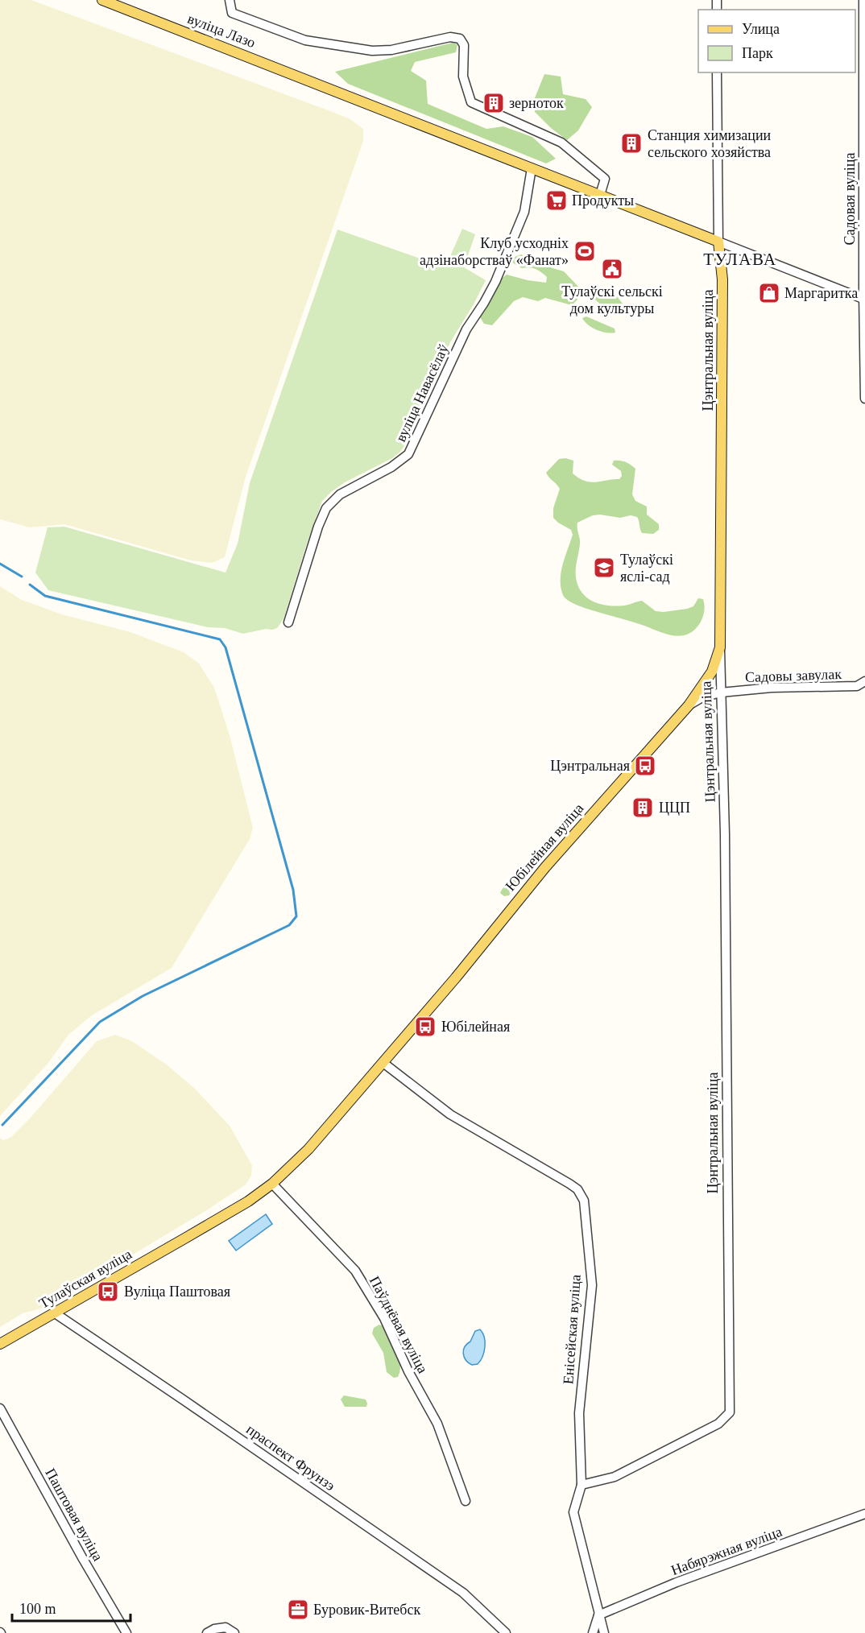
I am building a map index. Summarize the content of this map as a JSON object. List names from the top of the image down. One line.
{"streets":{"main road":["вуліца Лазо","Цэнтральная вуліца","Юбілейная вуліца","Тулаўская вуліца"],"street":["Садовая вуліца","вуліца Навасёлаў","Садовы завулак","Паўднёвая вуліца","Енісейская вуліца","праспект Фрунзэ","Паштовая вуліца","Набярэжная вуліца"]},"crossings":[["вуліца Лазо","Цэнтральная вуліца"],["вуліца Лазо","вуліца Навасёлаў"],["Цэнтральная вуліца","Садовы завулак"],["Цэнтральная вуліца","Юбілейная вуліца"],["Цэнтральная вуліца","Енісейская вуліца"],["Садовы завулак","Юбілейная вуліца"],["Юбілейная вуліца","Тулаўская вуліца"],["Юбілейная вуліца","Паўднёвая вуліца"],["Юбілейная вуліца","Енісейская вуліца"],["Тулаўская вуліца","Паўднёвая вуліца"],["Тулаўская вуліца","праспект Фрунзэ"],["Енісейская вуліца","Набярэжная вуліца"]],"districts":["ТУЛАВА"],"places":{"building":["зерноток","Станция химизации сельского хозяйства","ЦЦП"],"supermarket":["Продукты"],"sports":["Клуб усходніх адзінаборстваў «Фанат»"],"public building":["Тулаўскі сельскі дом культуры"],"shop":["Маргаритка"],"school or university":["Тулаўскі яслі-сад"],"bus stop":["Цэнтральная","Юбілейная","Вуліца Паштовая"],"office":["Буровик-Витебск"]},"legend":["Улица","Парк"],"scale_bar":"100 m"}
